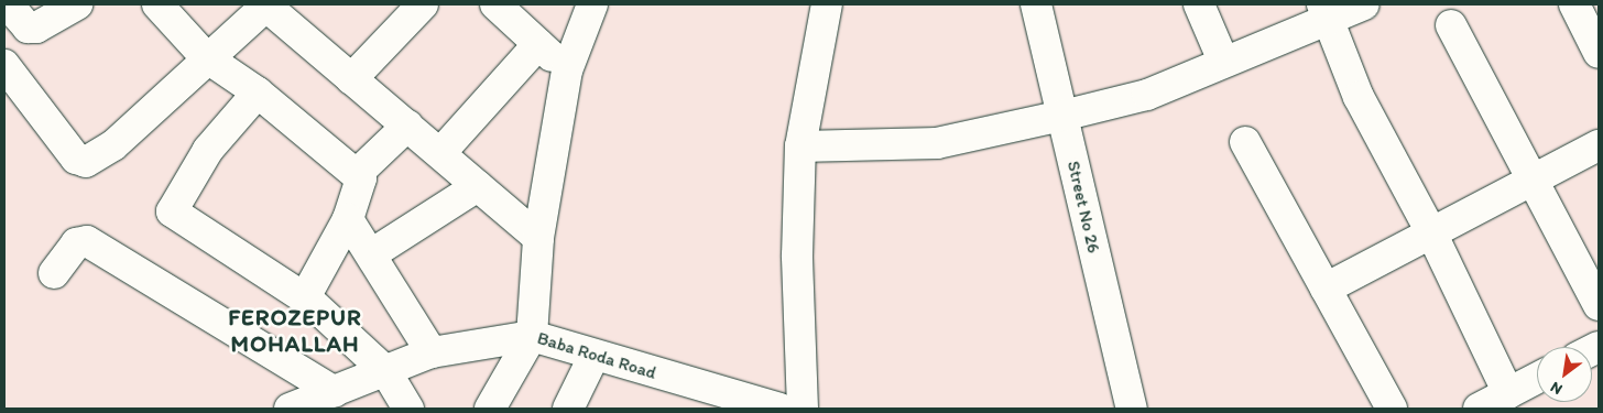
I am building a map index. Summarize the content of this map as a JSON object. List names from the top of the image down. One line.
{"streets":{"street":["Street No 26","Baba Roda Road"]},"districts":["FEROZEPUR MOHALLAH"],"north":"bottom left"}
